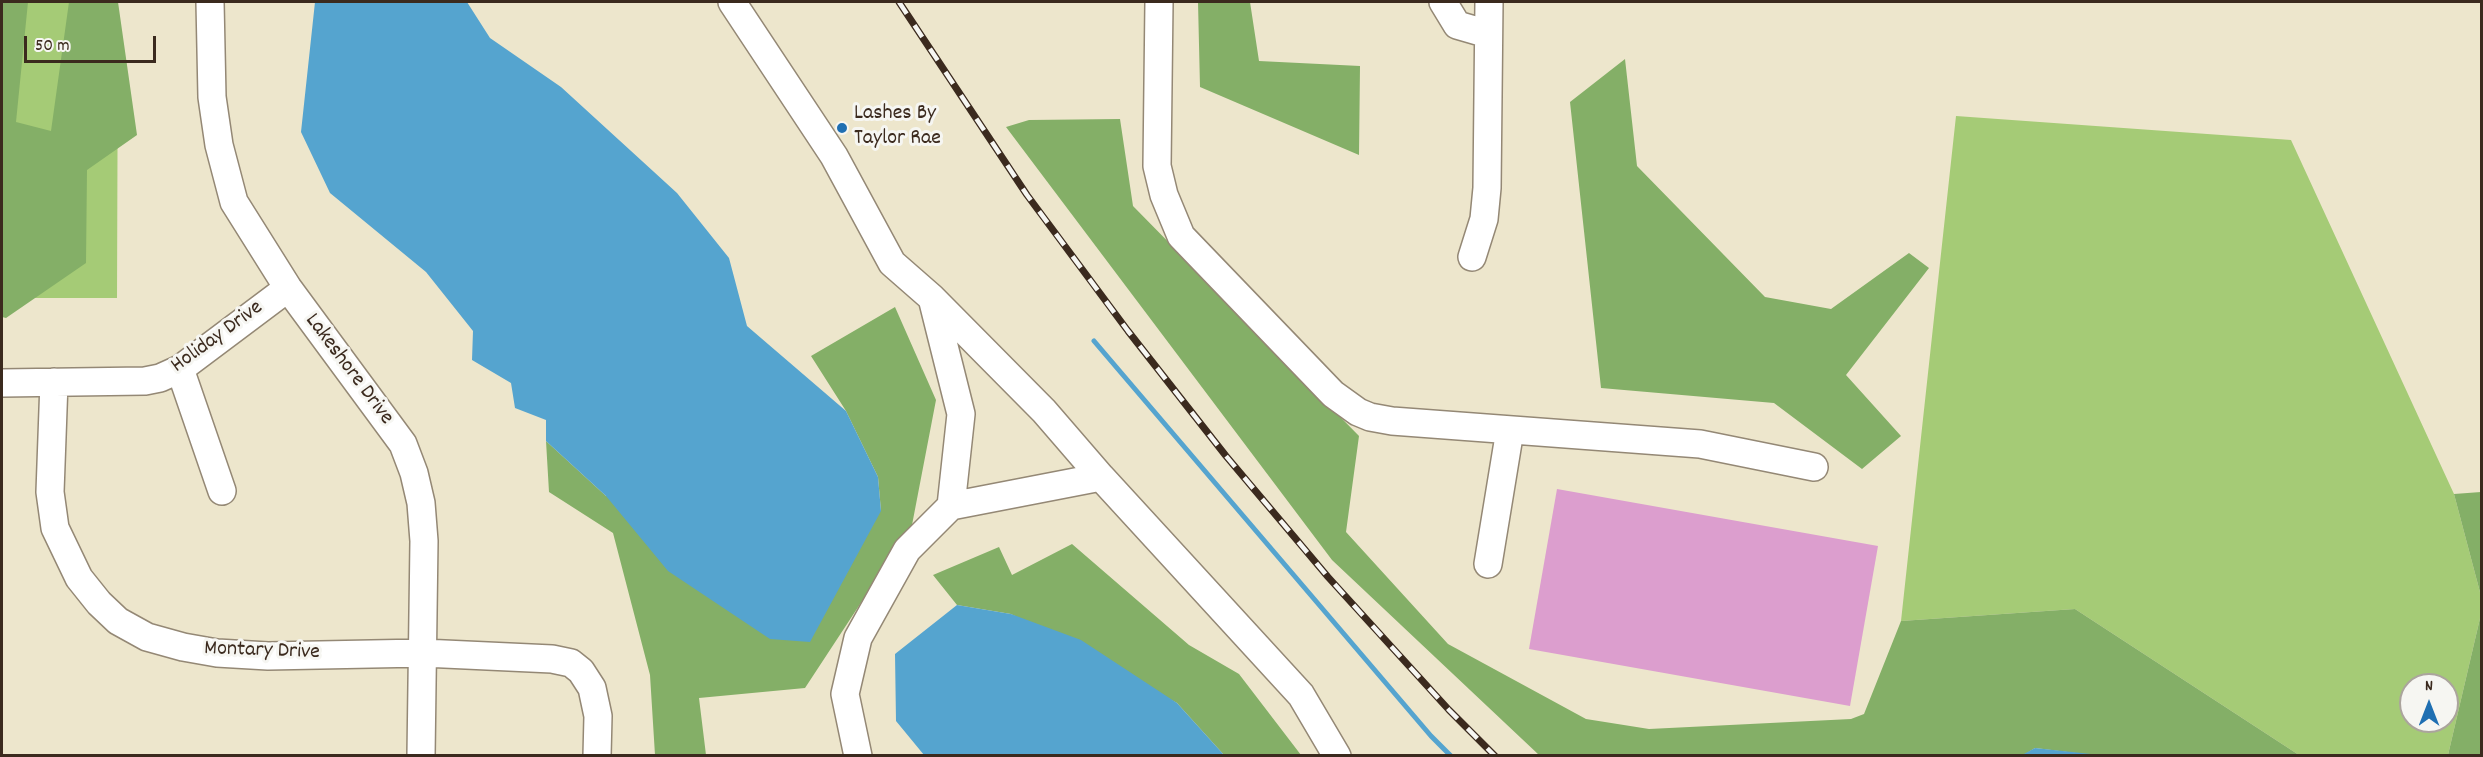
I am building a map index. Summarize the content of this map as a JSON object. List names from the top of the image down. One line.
{"streets":{"lane":["Holiday Drive","Lakeshore Drive","Montary Drive"]},"crossings":[["Holiday Drive","Lakeshore Drive"],["Holiday Drive","Montary Drive"],["Lakeshore Drive","Montary Drive"]],"places":["Lashes By Taylor Rae"],"scale_bar":"50 m","north":"top"}
